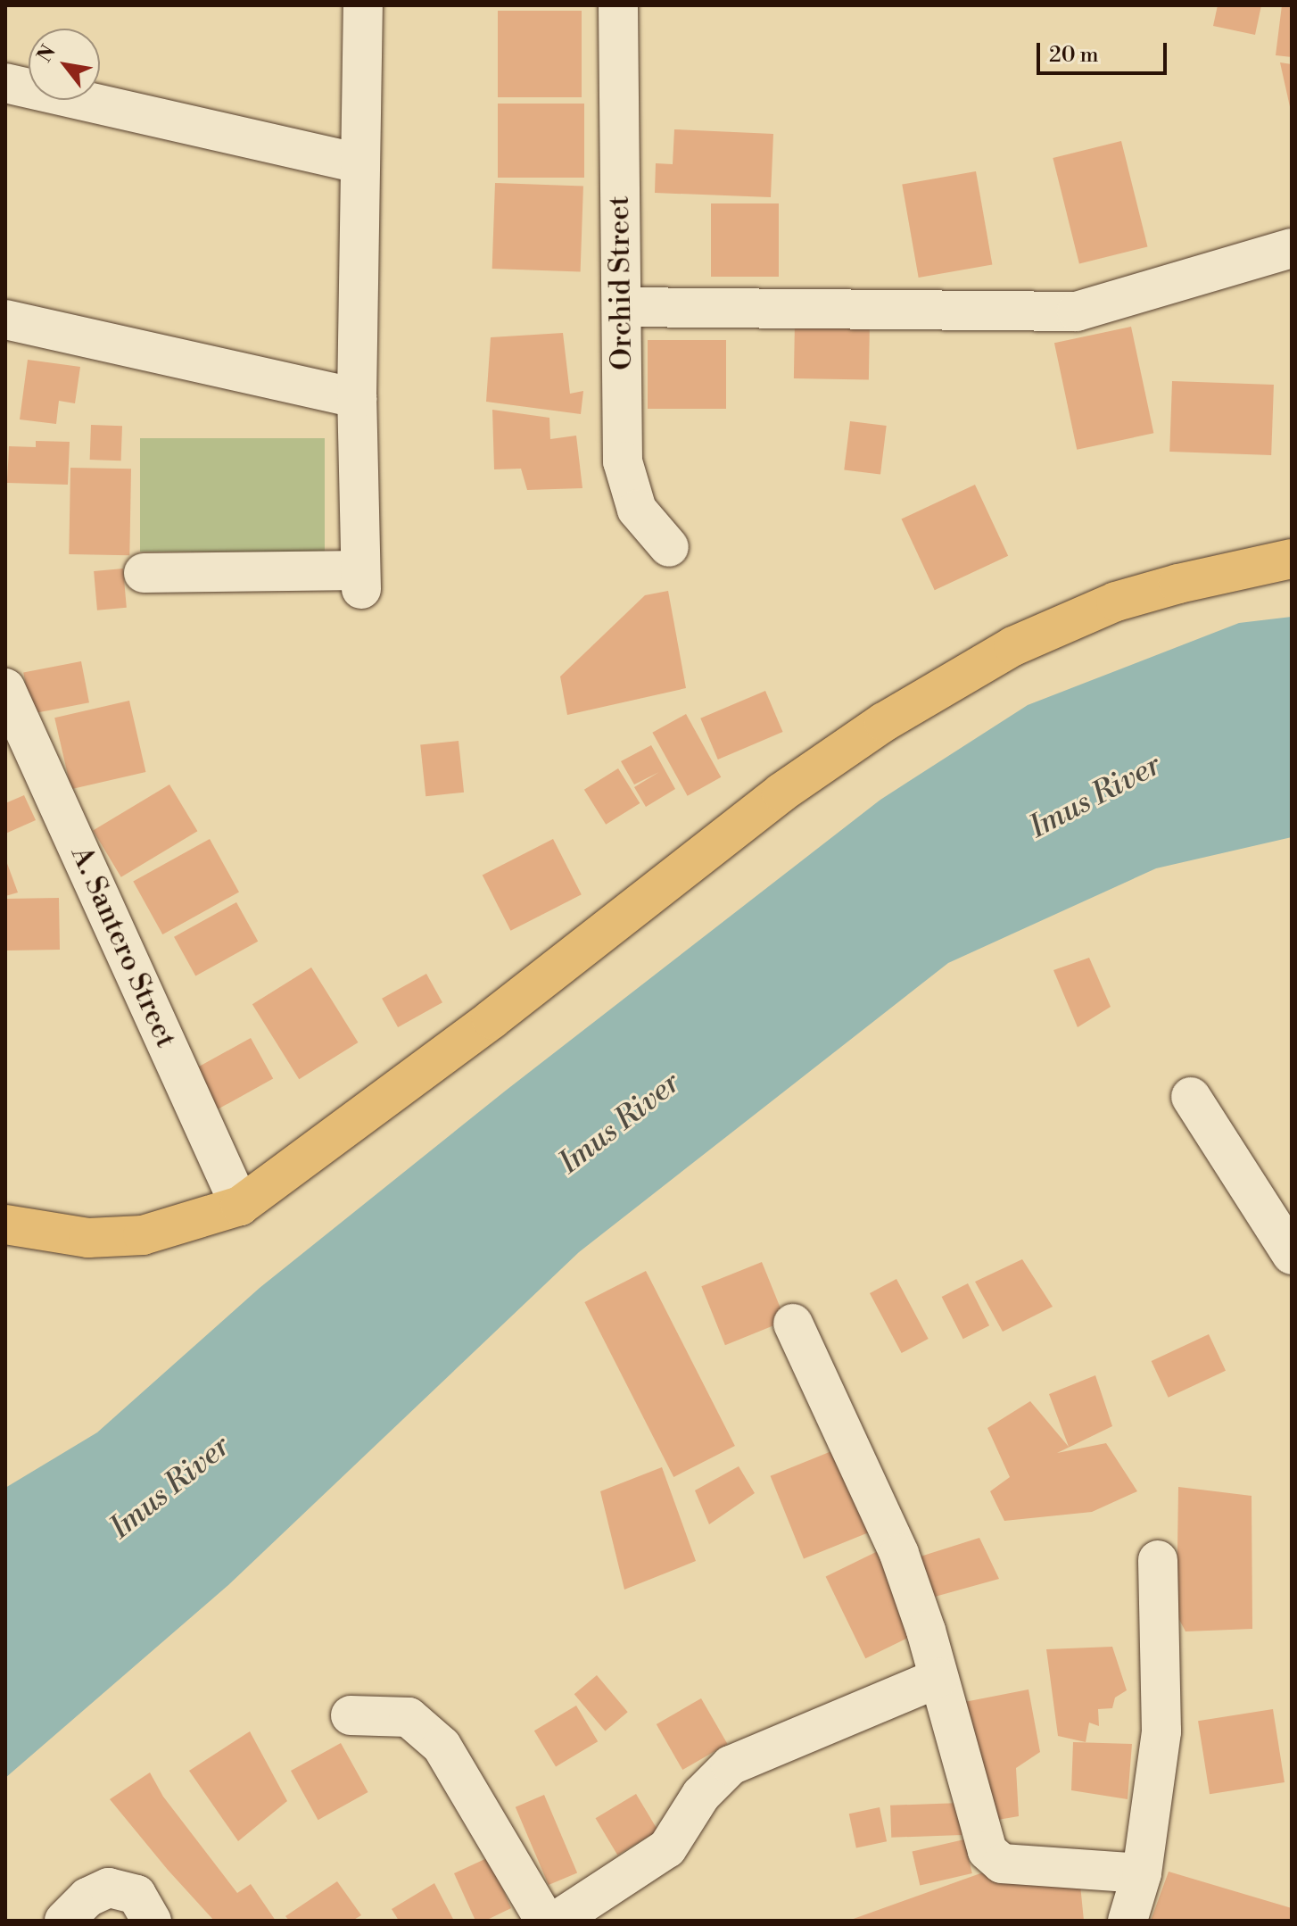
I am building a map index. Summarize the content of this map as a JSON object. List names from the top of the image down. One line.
{"streets":{"street":["Orchid Street","A. Santero Street"]},"water":["Imus River"],"scale_bar":"20 m","north":"top left"}
